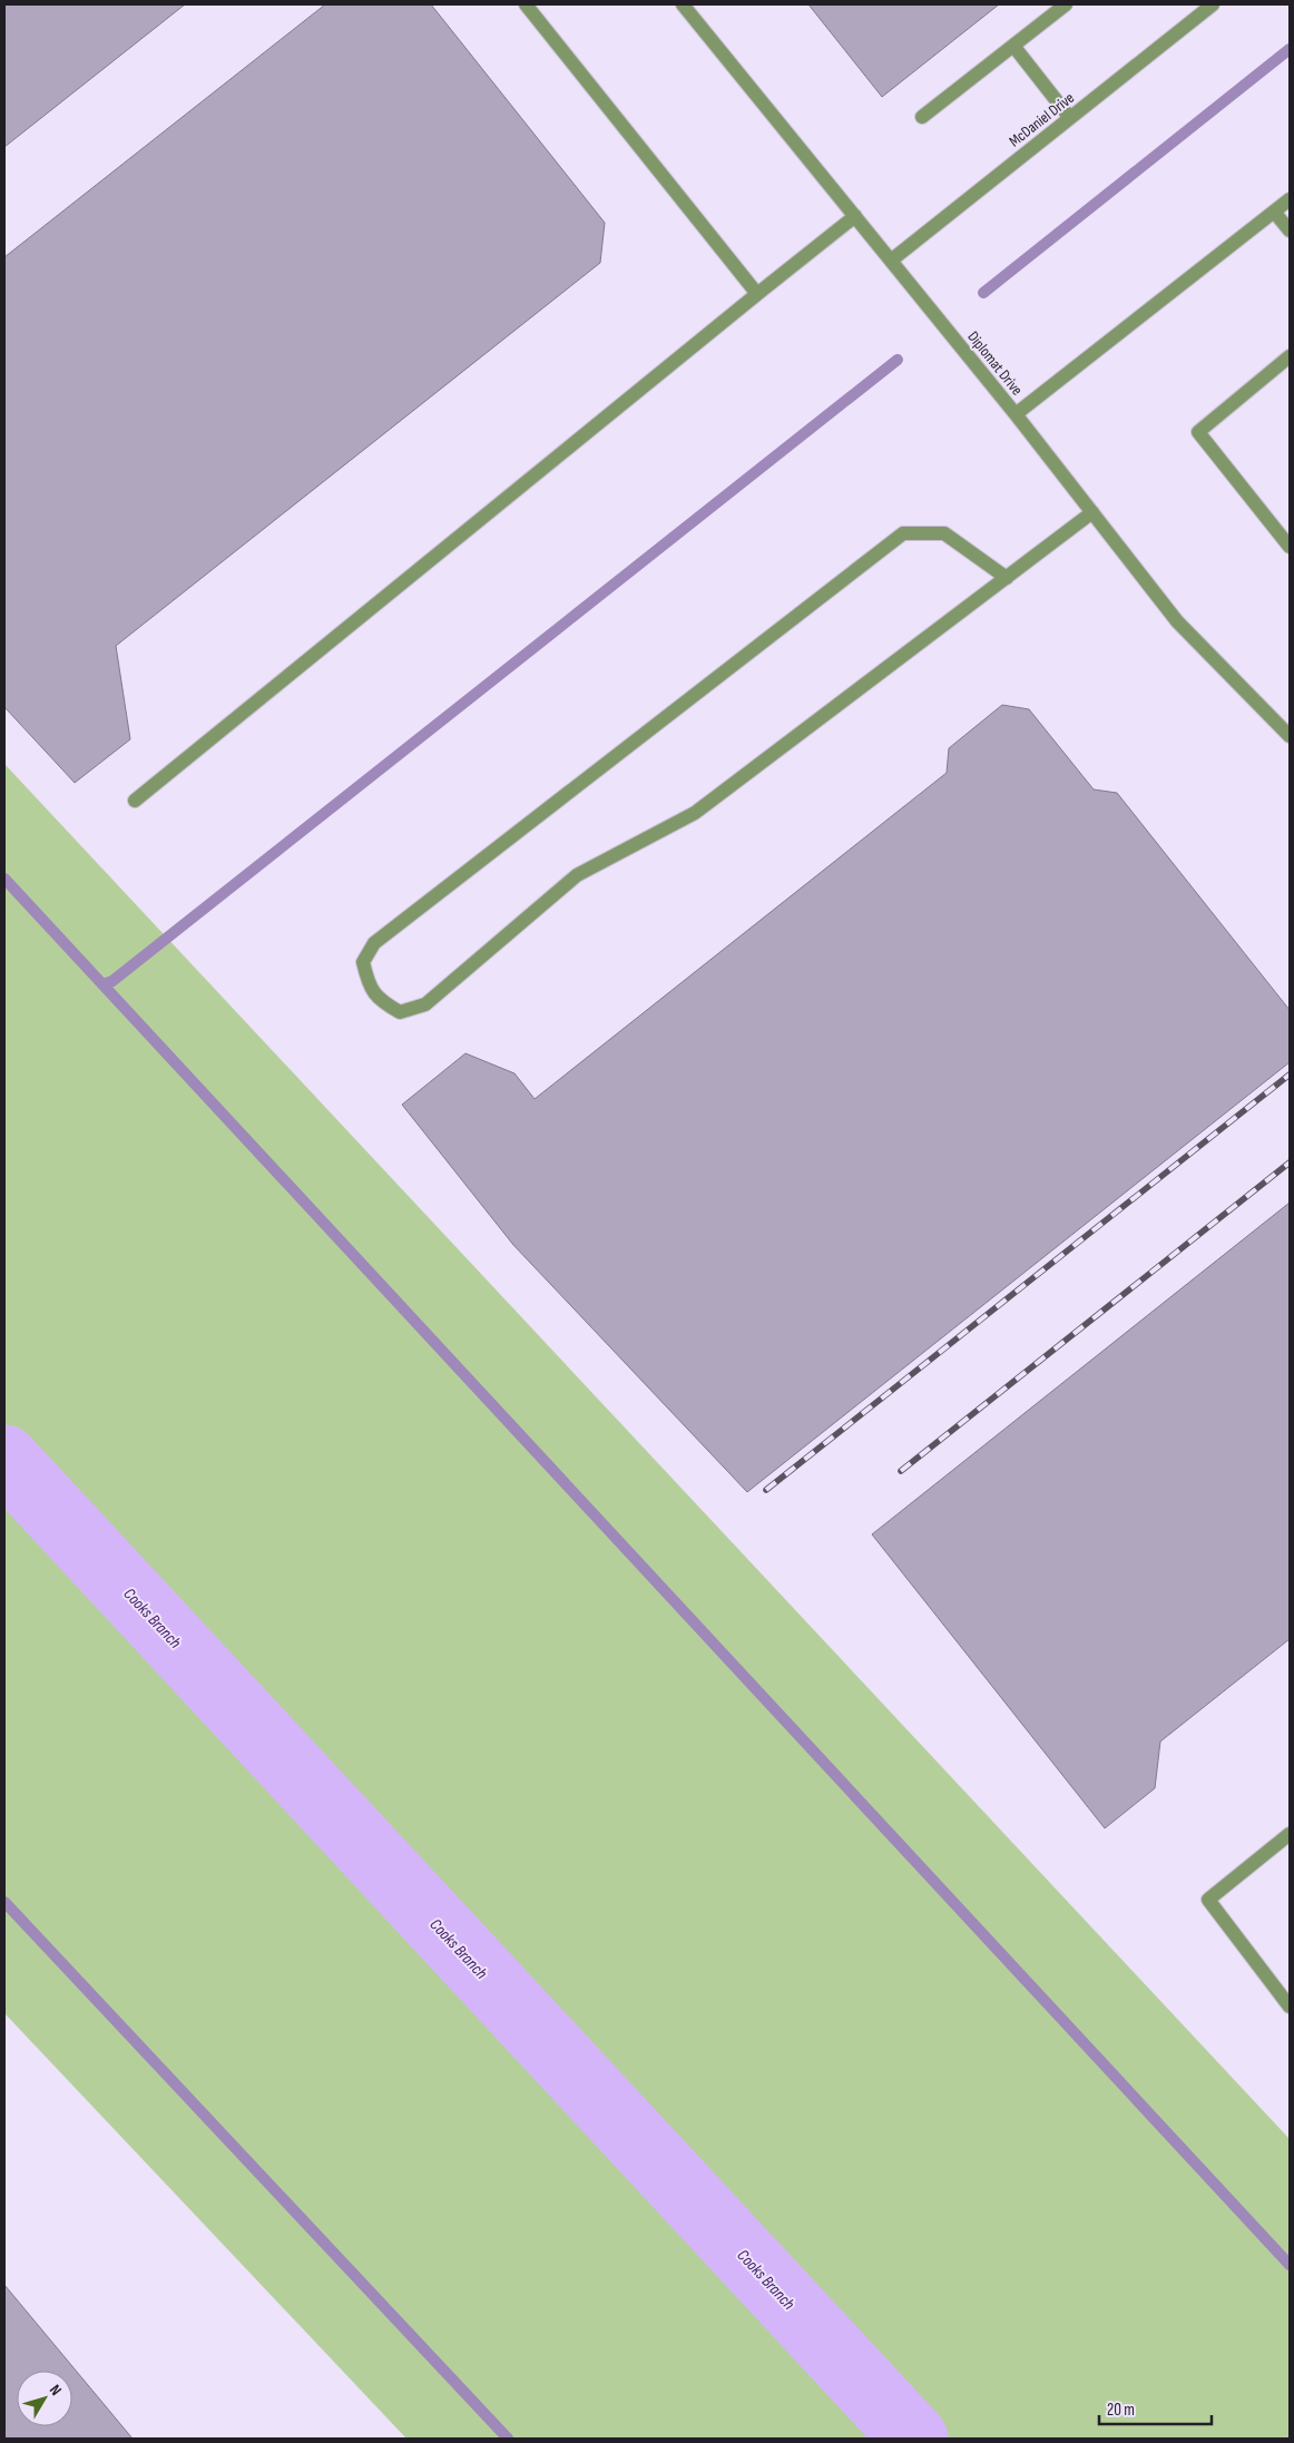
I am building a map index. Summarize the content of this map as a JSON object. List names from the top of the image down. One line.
{"streets":{"street":["McDaniel Drive","Diplomat Drive"]},"crossings":[["McDaniel Drive","Diplomat Drive"]],"water":["Cooks Branch"],"scale_bar":"20 m","north":"top right"}
